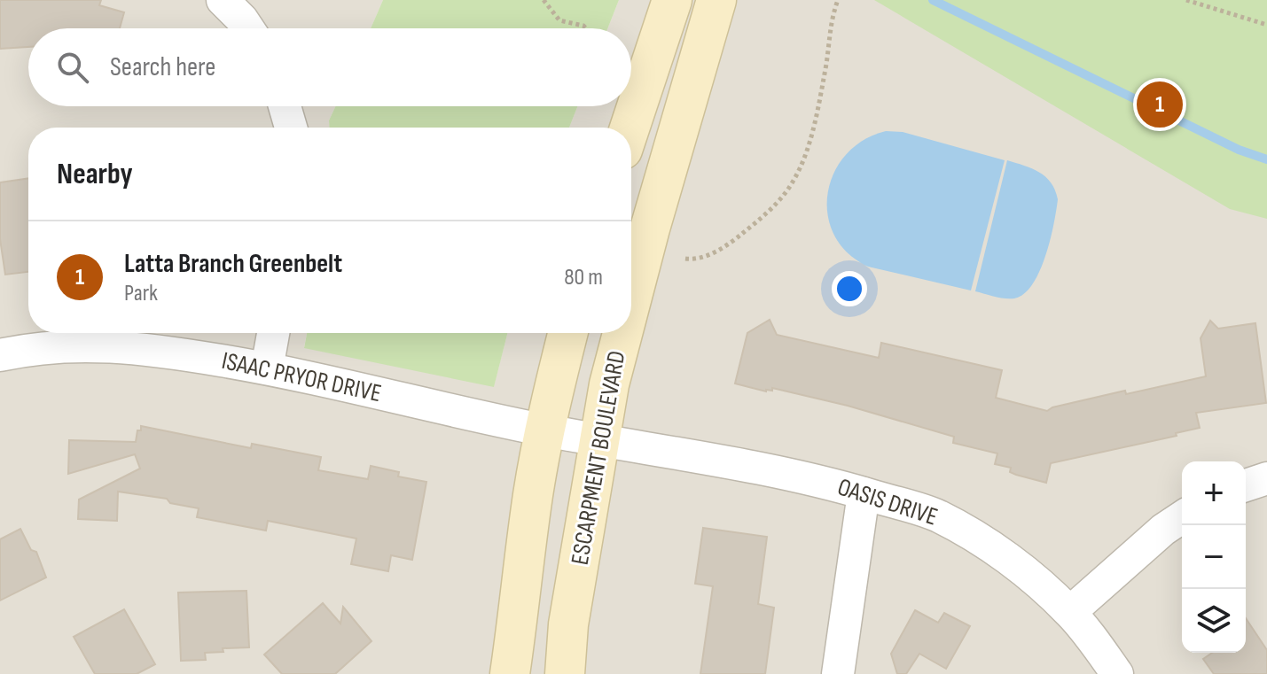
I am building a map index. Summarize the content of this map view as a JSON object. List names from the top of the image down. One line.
{"streets":{"main road":["ESCARPMENT BOULEVARD"],"street":["ISAAC PRYOR DRIVE","OASIS DRIVE"]},"crossings":[["ISAAC PRYOR DRIVE","ESCARPMENT BOULEVARD"],["ISAAC PRYOR DRIVE","OASIS DRIVE"],["ESCARPMENT BOULEVARD","OASIS DRIVE"]],"page":{"search":"Search here","pins":"1","heading":"Nearby","list":[{"mark":"1","name":"Latta Branch Greenbelt","note":"Park","value":"80 m"}],"map_buttons":["+","−"]}}
